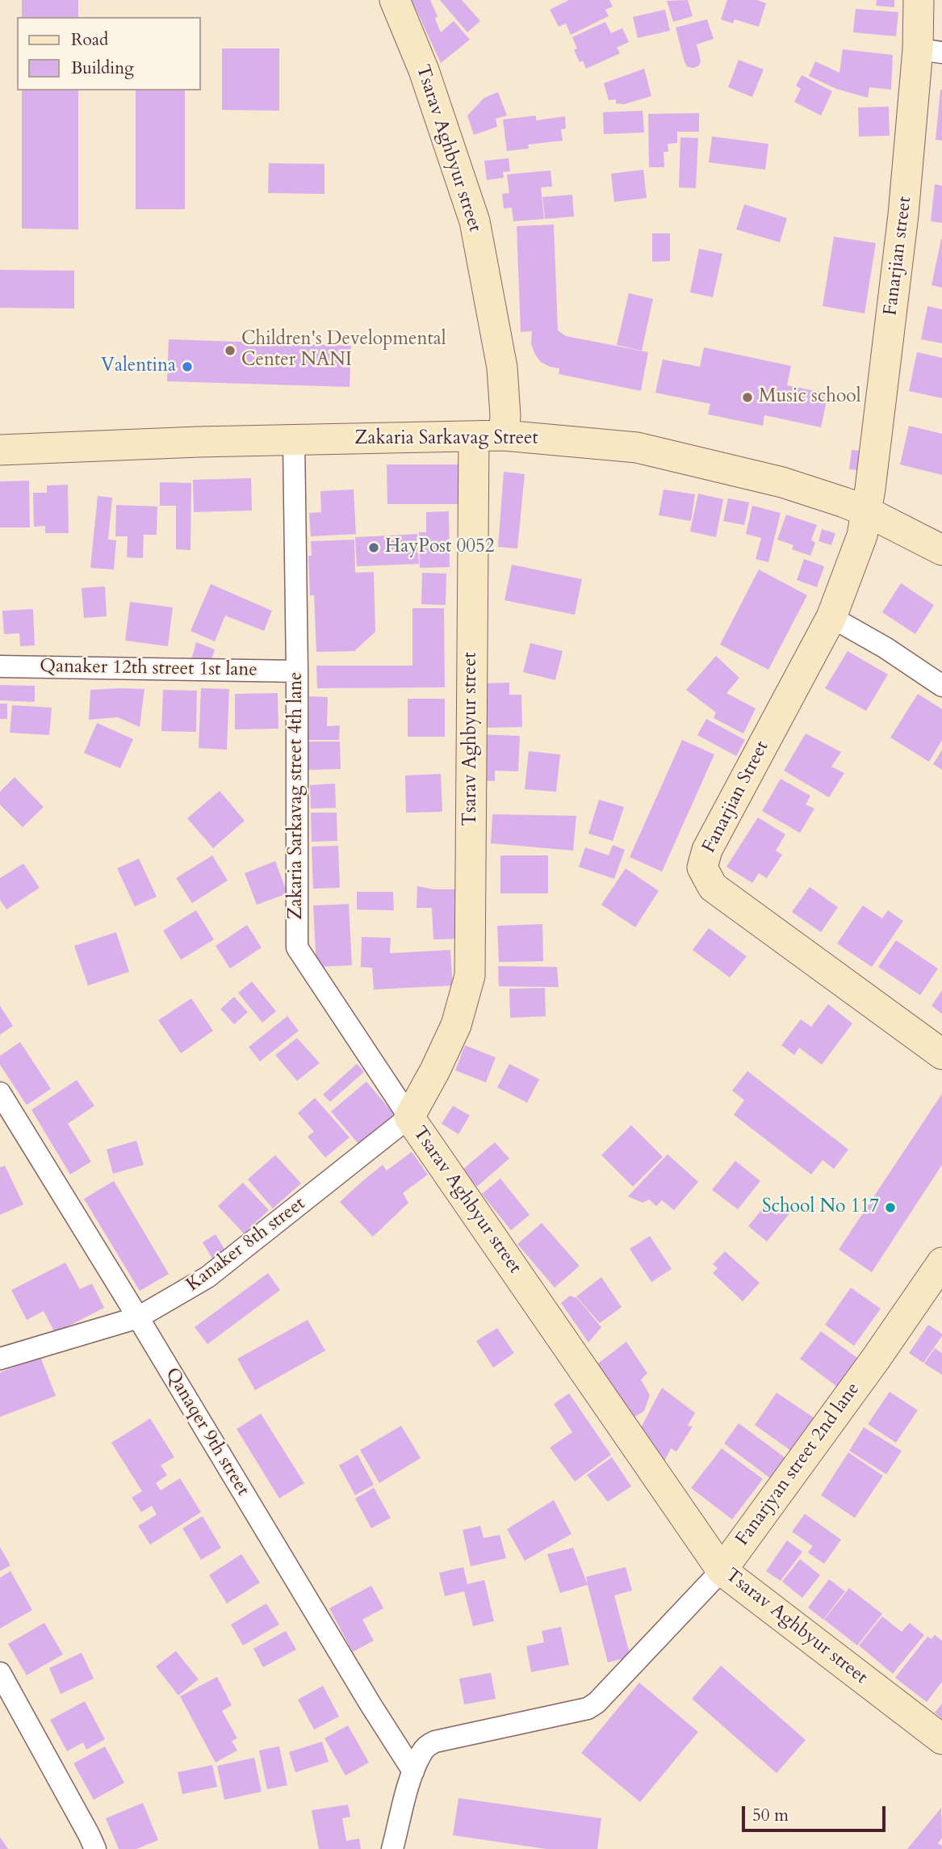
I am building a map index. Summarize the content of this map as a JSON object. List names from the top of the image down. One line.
{"streets":{"street":["Tsarav Aghbyur street","Fanarjian street","Zakaria Sarkavag Street","Qanaker 12th street 1st lane","Zakaria Sarkavag street 4th lane","Fanarjian Street","Kanaker 8th street","Qanaqer 9th street","Fanarjyan street 2nd lane"]},"crossings":[["Tsarav Aghbyur street","Zakaria Sarkavag Street"],["Tsarav Aghbyur street","Zakaria Sarkavag street 4th lane"],["Tsarav Aghbyur street","Kanaker 8th street"],["Tsarav Aghbyur street","Fanarjyan street 2nd lane"],["Fanarjian street","Zakaria Sarkavag Street"],["Fanarjian street","Fanarjian Street"],["Zakaria Sarkavag Street","Zakaria Sarkavag street 4th lane"],["Zakaria Sarkavag Street","Fanarjian Street"],["Qanaker 12th street 1st lane","Zakaria Sarkavag street 4th lane"],["Zakaria Sarkavag street 4th lane","Kanaker 8th street"],["Kanaker 8th street","Qanaqer 9th street"],["Qanaqer 9th street","Fanarjyan street 2nd lane"]],"places":["Children's Developmental Center NANI","Valentina","Music school","HayPost 0052","School No 117"],"legend":["Road","Building"],"scale_bar":"50 m"}
